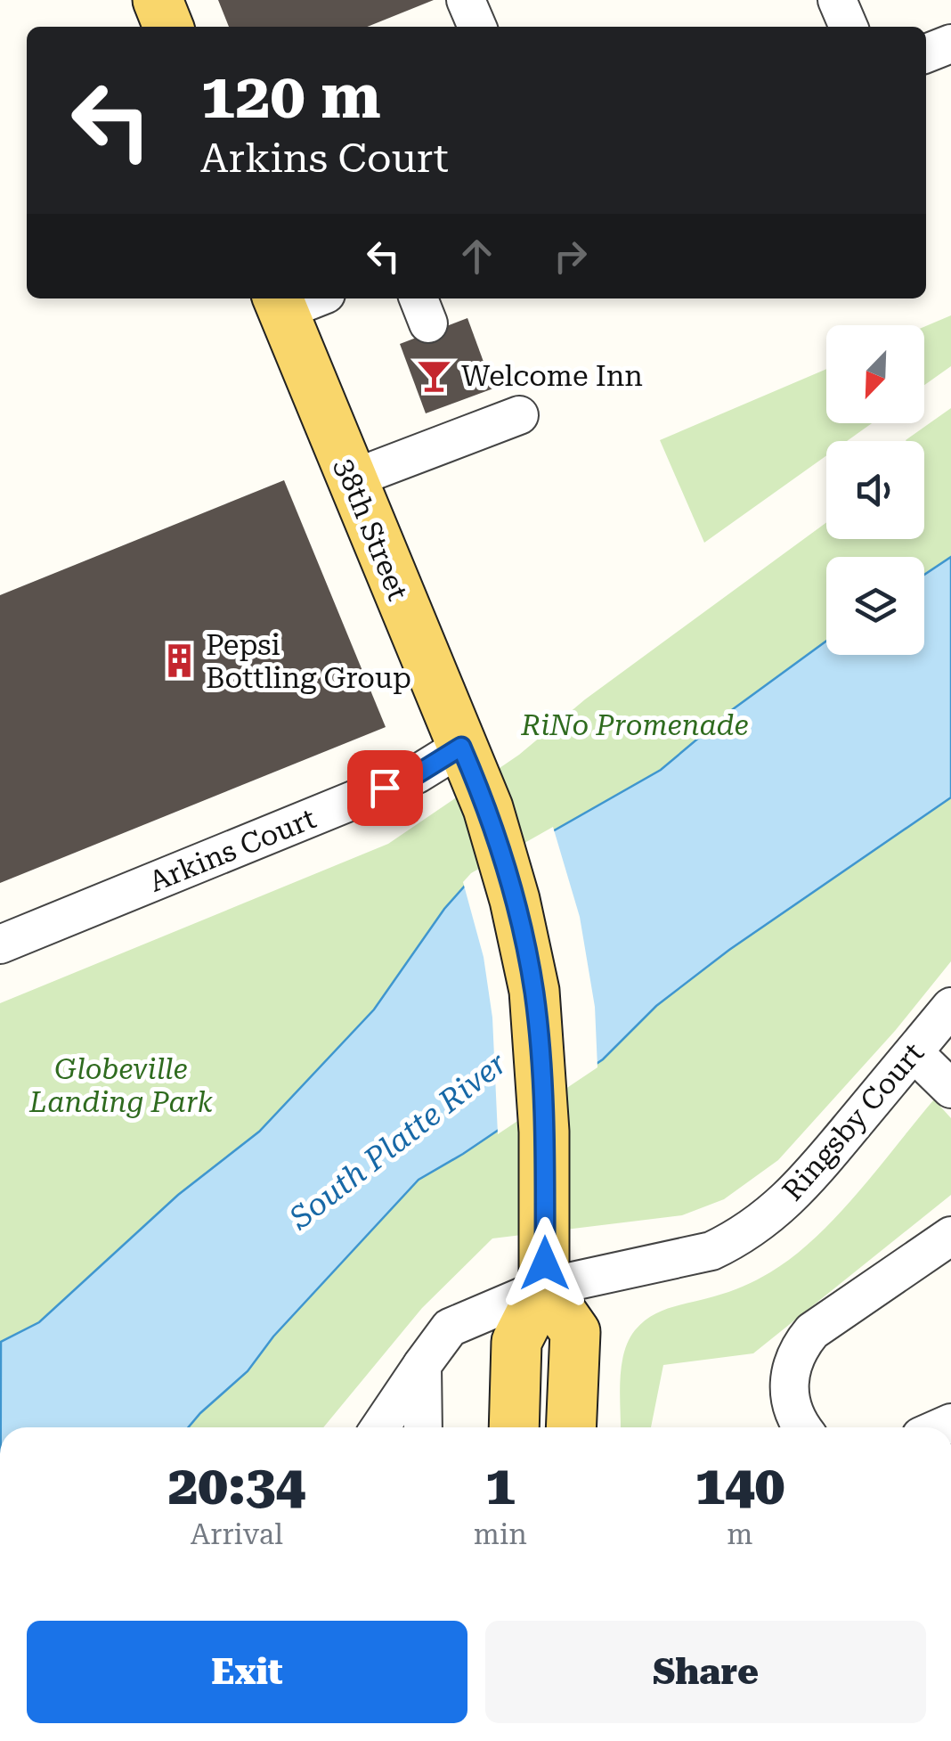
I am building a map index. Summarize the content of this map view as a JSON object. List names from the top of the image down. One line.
{"streets":{"main road":["38th Street"],"street":["Arkins Court","Ringsby Court"]},"crossings":[["38th Street","Arkins Court"],["38th Street","Ringsby Court"]],"water":["South Platte River"],"parks":["RiNo Promenade","Globeville Landing Park"],"places":{"bar":["Welcome Inn"],"building":["Pepsi Bottling Group"]},"north":"bottom left","page":{"turn":["120 m","Arkins Court"],"eta":["20:34","Arrival","1","min","140","m"],"buttons":["Exit","Share"]}}
